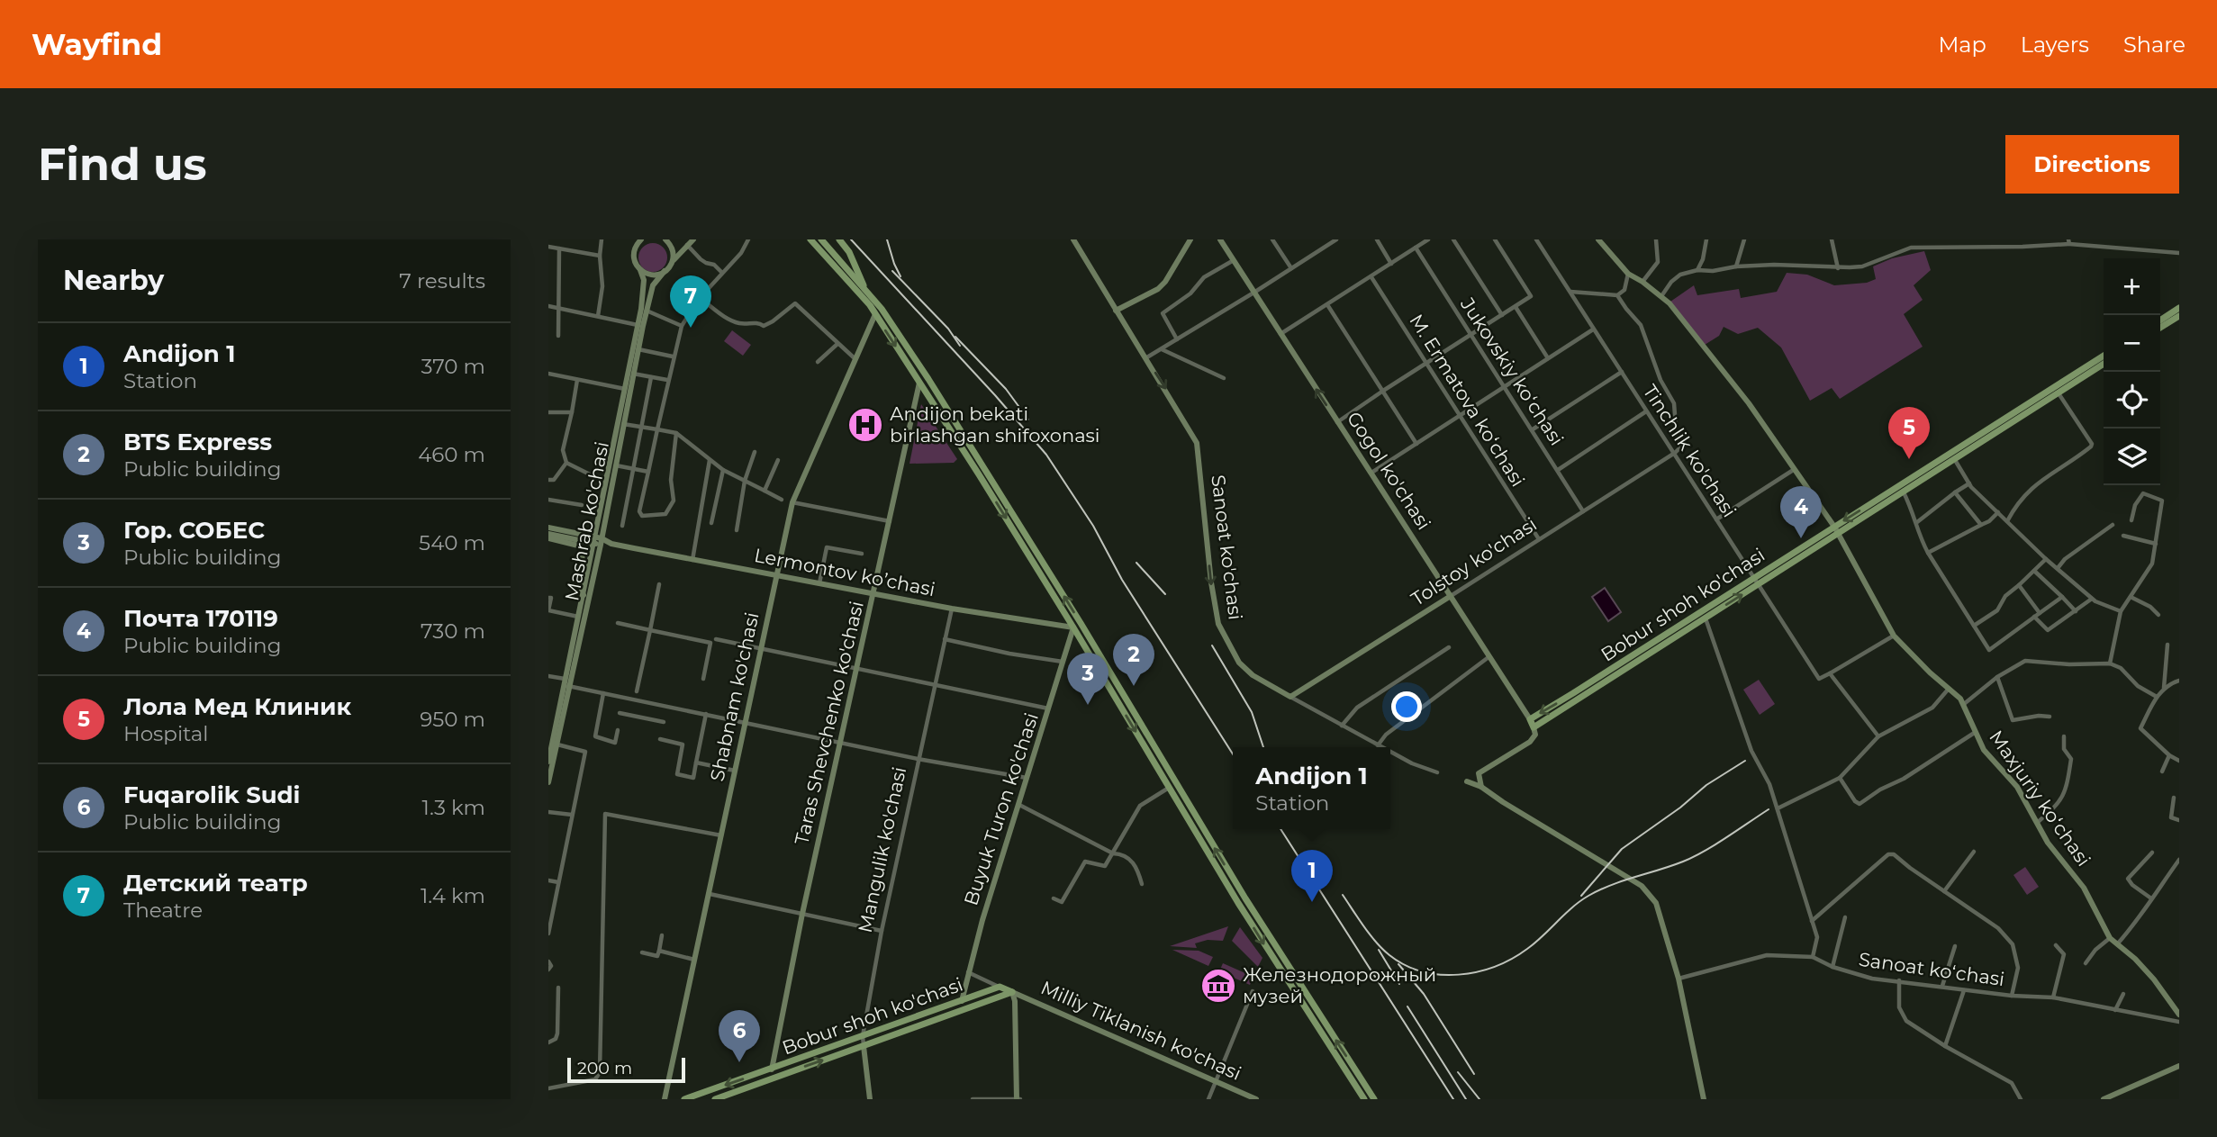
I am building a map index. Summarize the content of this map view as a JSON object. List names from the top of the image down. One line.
{"streets":{"main road":["Bobur shoh ko'chasi"],"street":["Jukovskiy koʻchasi","M. Ermatova koʻchasi","Tinchlik ko'chasi","Gogol ko'chasi","Mashrab ko'chasi","Sanoat ko'chasi","Tolstoy ko'chasi","Lermontov ko’chasi","Shabnam ko'chasi","Taras Shevchenko ko'chasi","Maxjuriy koʻchasi","Buyuk Turon ko'chasi","Mangulik ko'chasi","Sanoat koʻchasi","Milliy Tiklanish ko'chasi"]},"crossings":[["Jukovskiy koʻchasi","Tolstoy ko'chasi"],["M. Ermatova koʻchasi","Tolstoy ko'chasi"],["Tinchlik ko'chasi","Tolstoy ko'chasi"],["Tinchlik ko'chasi","Bobur shoh ko'chasi"],["Gogol ko'chasi","Tolstoy ko'chasi"],["Gogol ko'chasi","Bobur shoh ko'chasi"],["Mashrab ko'chasi","Lermontov ko’chasi"],["Sanoat ko'chasi","Tolstoy ko'chasi"],["Lermontov ko’chasi","Shabnam ko'chasi"],["Lermontov ko’chasi","Taras Shevchenko ko'chasi"],["Lermontov ko’chasi","Buyuk Turon ko'chasi"],["Lermontov ko’chasi","Mangulik ko'chasi"],["Bobur shoh ko'chasi","Taras Shevchenko ko'chasi"],["Bobur shoh ko'chasi","Maxjuriy koʻchasi"],["Bobur shoh ko'chasi","Buyuk Turon ko'chasi"],["Bobur shoh ko'chasi","Mangulik ko'chasi"],["Bobur shoh ko'chasi","Milliy Tiklanish ko'chasi"]],"one_way":["Sanoat ko'chasi"],"places":{"hospital":["Аndijon bekati birlashgan shifoxonasi"],"museum":["Железнодорожный музей"]},"scale_bar":"200 m","page":{"header":"Wayfind","nav":["Map","Layers","Share"],"buttons":"Directions","title":"Find us","heading":["Nearby","7 results"],"map_buttons":["+","−"],"pins":["7","5","4","2","3","1","6"],"list":[{"mark":"1","name":"Andijon 1","note":"Station","value":"370 m"},{"mark":"2","name":"BTS Express","note":"Public building","value":"460 m"},{"mark":"3","name":"Гор. СОБЕС","note":"Public building","value":"540 m"},{"mark":"4","name":"Почта 170119","note":"Public building","value":"730 m"},{"mark":"5","name":"Лола Мед Клиник","note":"Hospital","value":"950 m"},{"mark":"6","name":"Fuqarolik Sudi","note":"Public building","value":"1.3 km"},{"mark":"7","name":"Детский театр","note":"Theatre","value":"1.4 km"}],"popup":["Andijon 1","Station"],"scale":"200 m"}}
